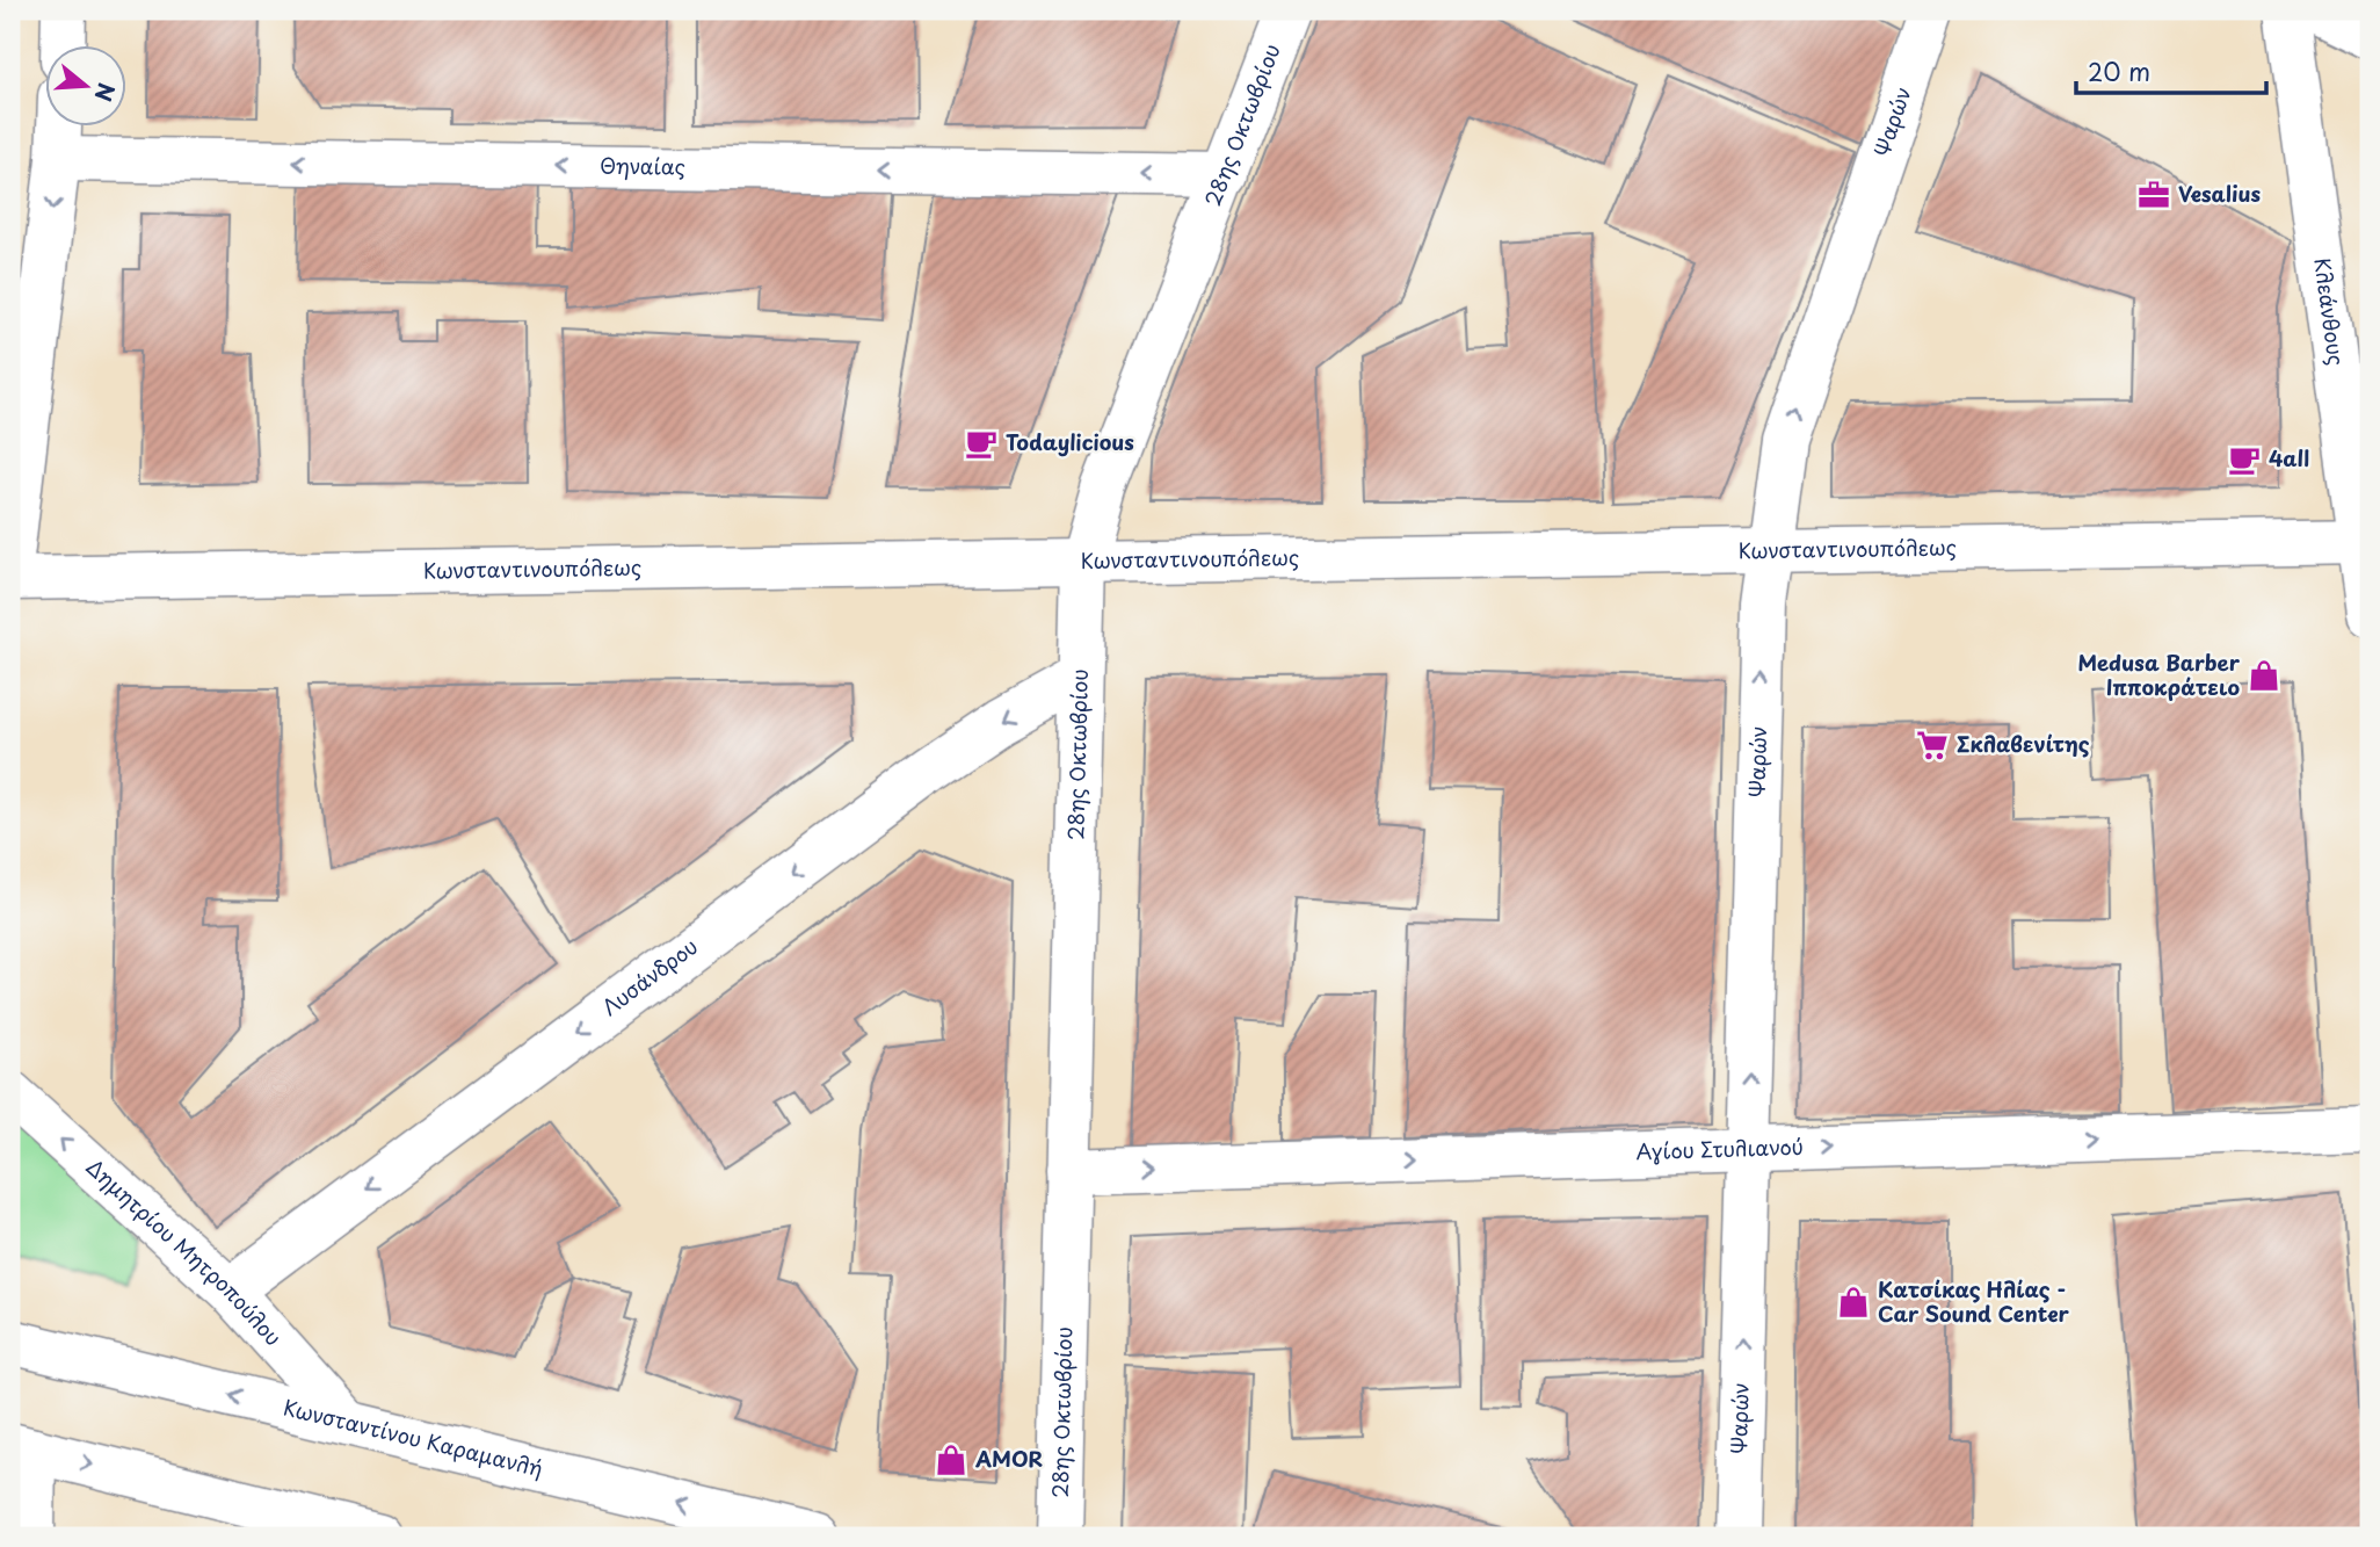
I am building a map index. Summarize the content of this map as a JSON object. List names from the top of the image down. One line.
{"streets":{"street":["Ψαρών","28ης Οκτωβρίου","Θηναίας","Κλεάνθους","Κωνσταντινουπόλεως","Λυσάνδρου","Αγίου Στυλιανού","Δημητρίου Μητροπούλου","Κωνσταντίνου Καραμανλή"]},"crossings":[["Ψαρών","Κωνσταντινουπόλεως"],["Ψαρών","Αγίου Στυλιανού"],["28ης Οκτωβρίου","Θηναίας"],["28ης Οκτωβρίου","Κωνσταντινουπόλεως"],["28ης Οκτωβρίου","Λυσάνδρου"],["28ης Οκτωβρίου","Αγίου Στυλιανού"],["Κλεάνθους","Κωνσταντινουπόλεως"],["Λυσάνδρου","Δημητρίου Μητροπούλου"],["Δημητρίου Μητροπούλου","Κωνσταντίνου Καραμανλή"]],"one_way":["Ψαρών","Θηναίας","Λυσάνδρου","Αγίου Στυλιανού","Δημητρίου Μητροπούλου"],"places":{"office":["Vesalius"],"cafe":["Todaylicious","4all"],"shop":["Medusa Barber Ιπποκράτειο","Κατσίκας Ηλίας - Car Sound Center","AMOR"],"supermarket":["Σκλαβενίτης"]},"scale_bar":"20 m","north":"right"}
